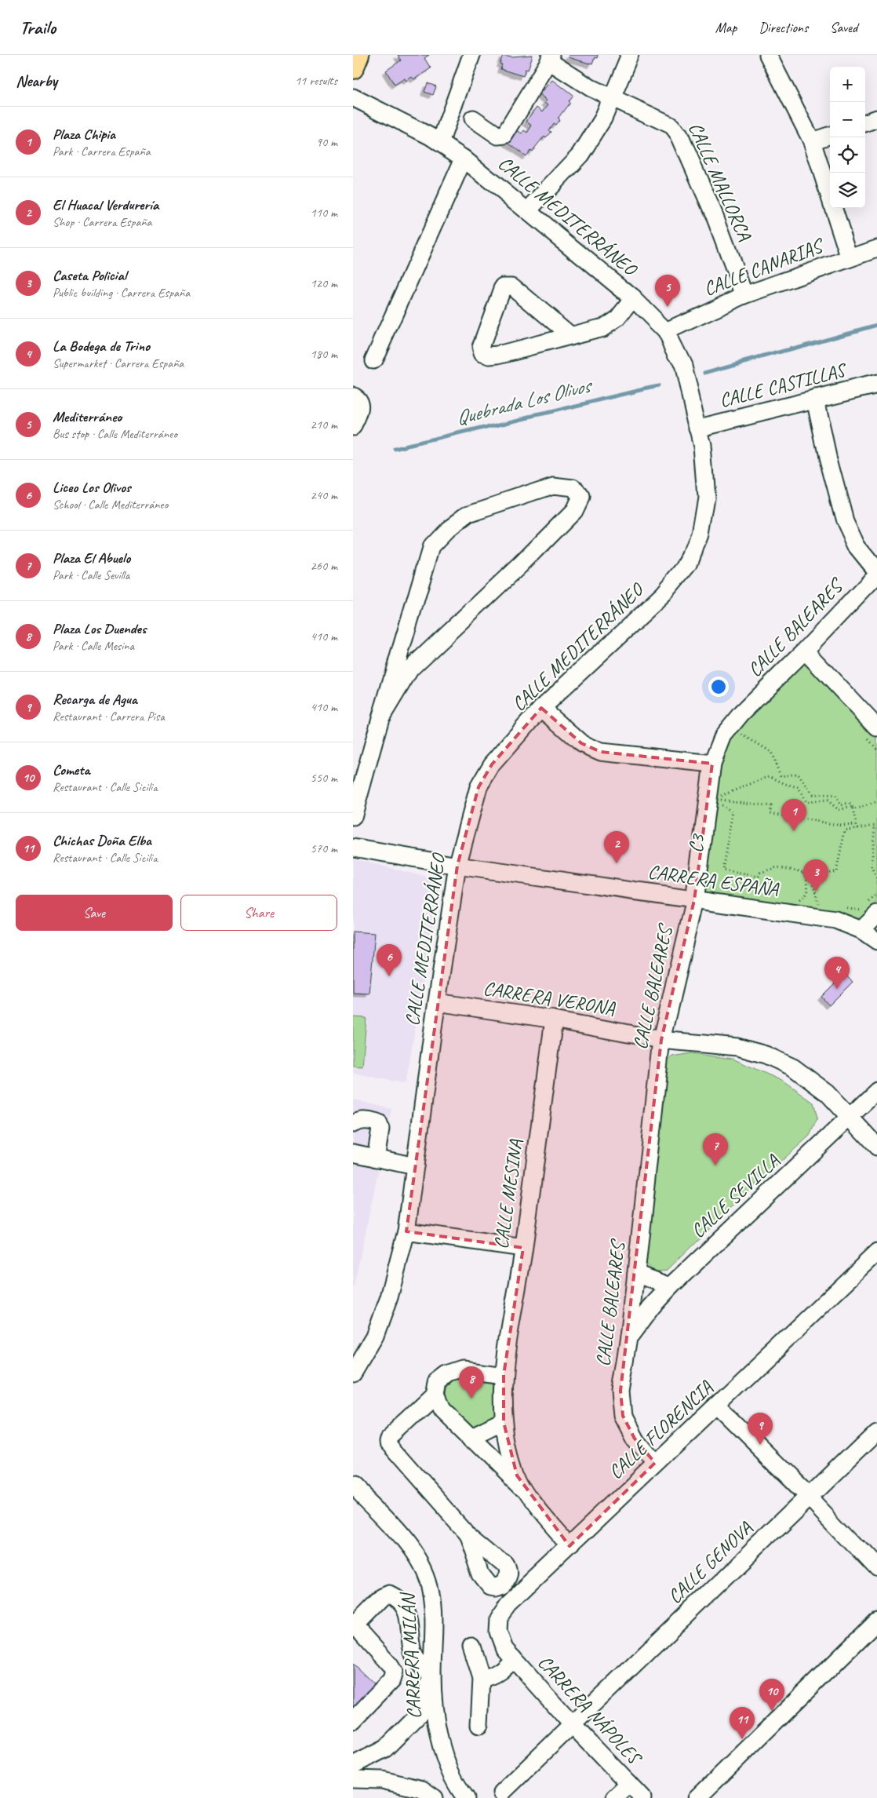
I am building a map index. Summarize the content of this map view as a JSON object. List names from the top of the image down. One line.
{"streets":{"street":["CALLE MALLORCA","CALLE MEDITERRÁNEO","CALLE CANARIAS","CALLE CASTILLAS","CALLE BALEARES","CARRERA ESPAÑA","CARRERA VERONA","CALLE MESINA","CALLE SEVILLA","CALLE FLORENCIA","CALLE GENOVA","CARRERA MILÁN","CARRERA NÁPOLES"]},"crossings":[["CALLE MALLORCA","CALLE CANARIAS"],["CALLE MEDITERRÁNEO","CALLE CANARIAS"],["CALLE MEDITERRÁNEO","CALLE CASTILLAS"],["CALLE MEDITERRÁNEO","CARRERA ESPAÑA"],["CALLE MEDITERRÁNEO","CARRERA VERONA"],["CALLE BALEARES","CARRERA ESPAÑA"],["CALLE BALEARES","CARRERA VERONA"],["CALLE BALEARES","CALLE SEVILLA"],["CALLE BALEARES","CALLE FLORENCIA"],["CARRERA VERONA","CALLE MESINA"],["CARRERA VERONA","CALLE SEVILLA"],["CALLE MESINA","CALLE FLORENCIA"],["CALLE FLORENCIA","CARRERA NÁPOLES"],["CALLE GENOVA","CARRERA NÁPOLES"]],"water":["Quebrada Los Olivos"],"page":{"header":"Trailo","nav":["Map","Directions","Saved"],"heading":["Nearby","11 results"],"map_buttons":["+","−"],"list":[{"mark":"1","name":"Plaza Chipia","note":"Park · Carrera España","value":"90 m"},{"mark":"2","name":"El Huacal Verdurería","note":"Shop · Carrera España","value":"110 m"},{"mark":"3","name":"Caseta Policial","note":"Public building · Carrera España","value":"120 m"},{"mark":"4","name":"La Bodega de Trino","note":"Supermarket · Carrera España","value":"180 m"},{"mark":"5","name":"Mediterráneo","note":"Bus stop · Calle Mediterráneo","value":"210 m"},{"mark":"6","name":"Liceo Los Olivos","note":"School · Calle Mediterráneo","value":"240 m"},{"mark":"7","name":"Plaza El Abuelo","note":"Park · Calle Sevilla","value":"260 m"},{"mark":"8","name":"Plaza Los Duendes","note":"Park · Calle Mesina","value":"410 m"},{"mark":"9","name":"Recarga de Agua","note":"Restaurant · Carrera Pisa","value":"410 m"},{"mark":"10","name":"Cometa","note":"Restaurant · Calle Sicilia","value":"550 m"},{"mark":"11","name":"Chichas Doña Elba","note":"Restaurant · Calle Sicilia","value":"570 m"}],"pins":["5","1","2","3","6","4","7","8","9","10","11"],"buttons":["Save","Share"]}}
